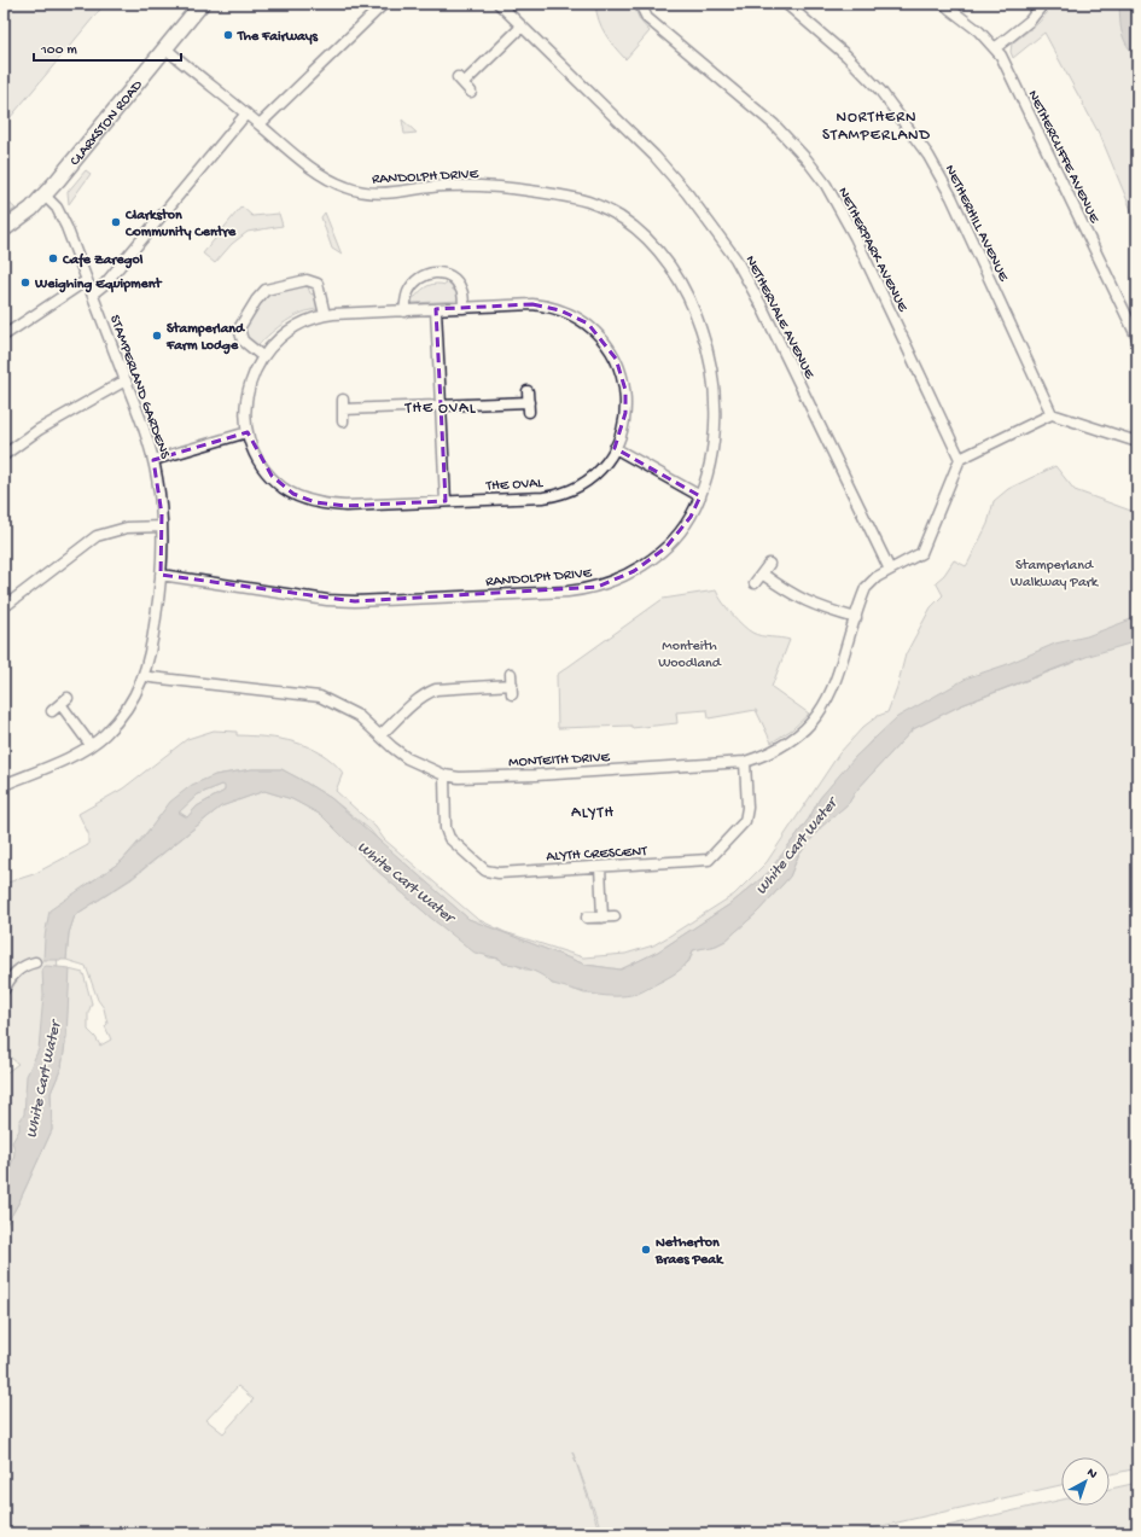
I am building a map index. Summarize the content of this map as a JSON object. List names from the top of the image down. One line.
{"streets":{"main road":["CLARKSTON ROAD"],"street":["NETHERCLIFFE AVENUE","RANDOLPH DRIVE","NETHERHILL AVENUE","NETHERPARK AVENUE","NETHERVALE AVENUE","STAMPERLAND GARDENS","THE OVAL","MONTEITH DRIVE","ALYTH CRESCENT"]},"crossings":[["CLARKSTON ROAD","RANDOLPH DRIVE"],["CLARKSTON ROAD","STAMPERLAND GARDENS"],["RANDOLPH DRIVE","STAMPERLAND GARDENS"],["NETHERPARK AVENUE","MONTEITH DRIVE"],["NETHERVALE AVENUE","MONTEITH DRIVE"],["STAMPERLAND GARDENS","MONTEITH DRIVE"],["MONTEITH DRIVE","ALYTH CRESCENT"]],"districts":["NORTHERN STAMPERLAND","THE OVAL","ALYTH"],"water":["White Cart Water"],"parks":["Stamperland Walkway Park","Monteith Woodland"],"places":["The Fairways","Clarkston Community Centre","Cafe Zaregol","Weighing Equipment","Stamperland Farm Lodge","Netherton Braes Peak"],"scale_bar":"100 m","north":"top right"}
